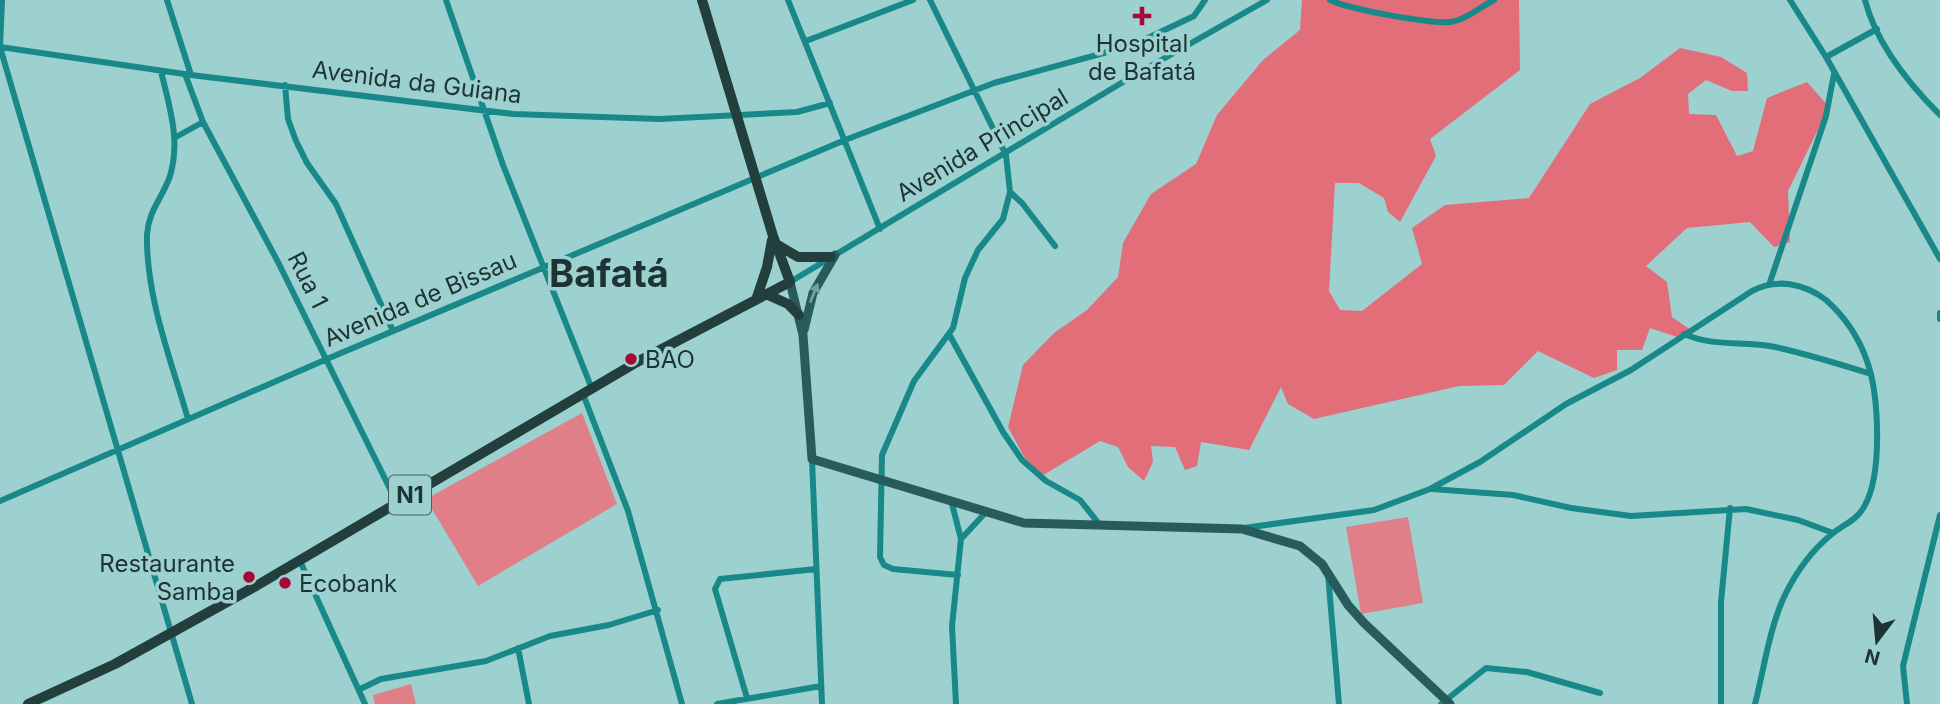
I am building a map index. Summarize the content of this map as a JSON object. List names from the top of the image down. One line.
{"streets":{"main road":["N1"],"street":["Avenida da Guiana","Avenida Principal","Rua 1","Avenida de Bissau"]},"crossings":[["Avenida da Guiana","Rua 1"],["Avenida Principal","N1"],["Rua 1","Avenida de Bissau"],["Rua 1","N1"]],"districts":["Bafatá"],"places":{"health":["Hospital de Bafatá"],"other":["BAO","Restaurante Samba","Ecobank"]},"north":"bottom"}
